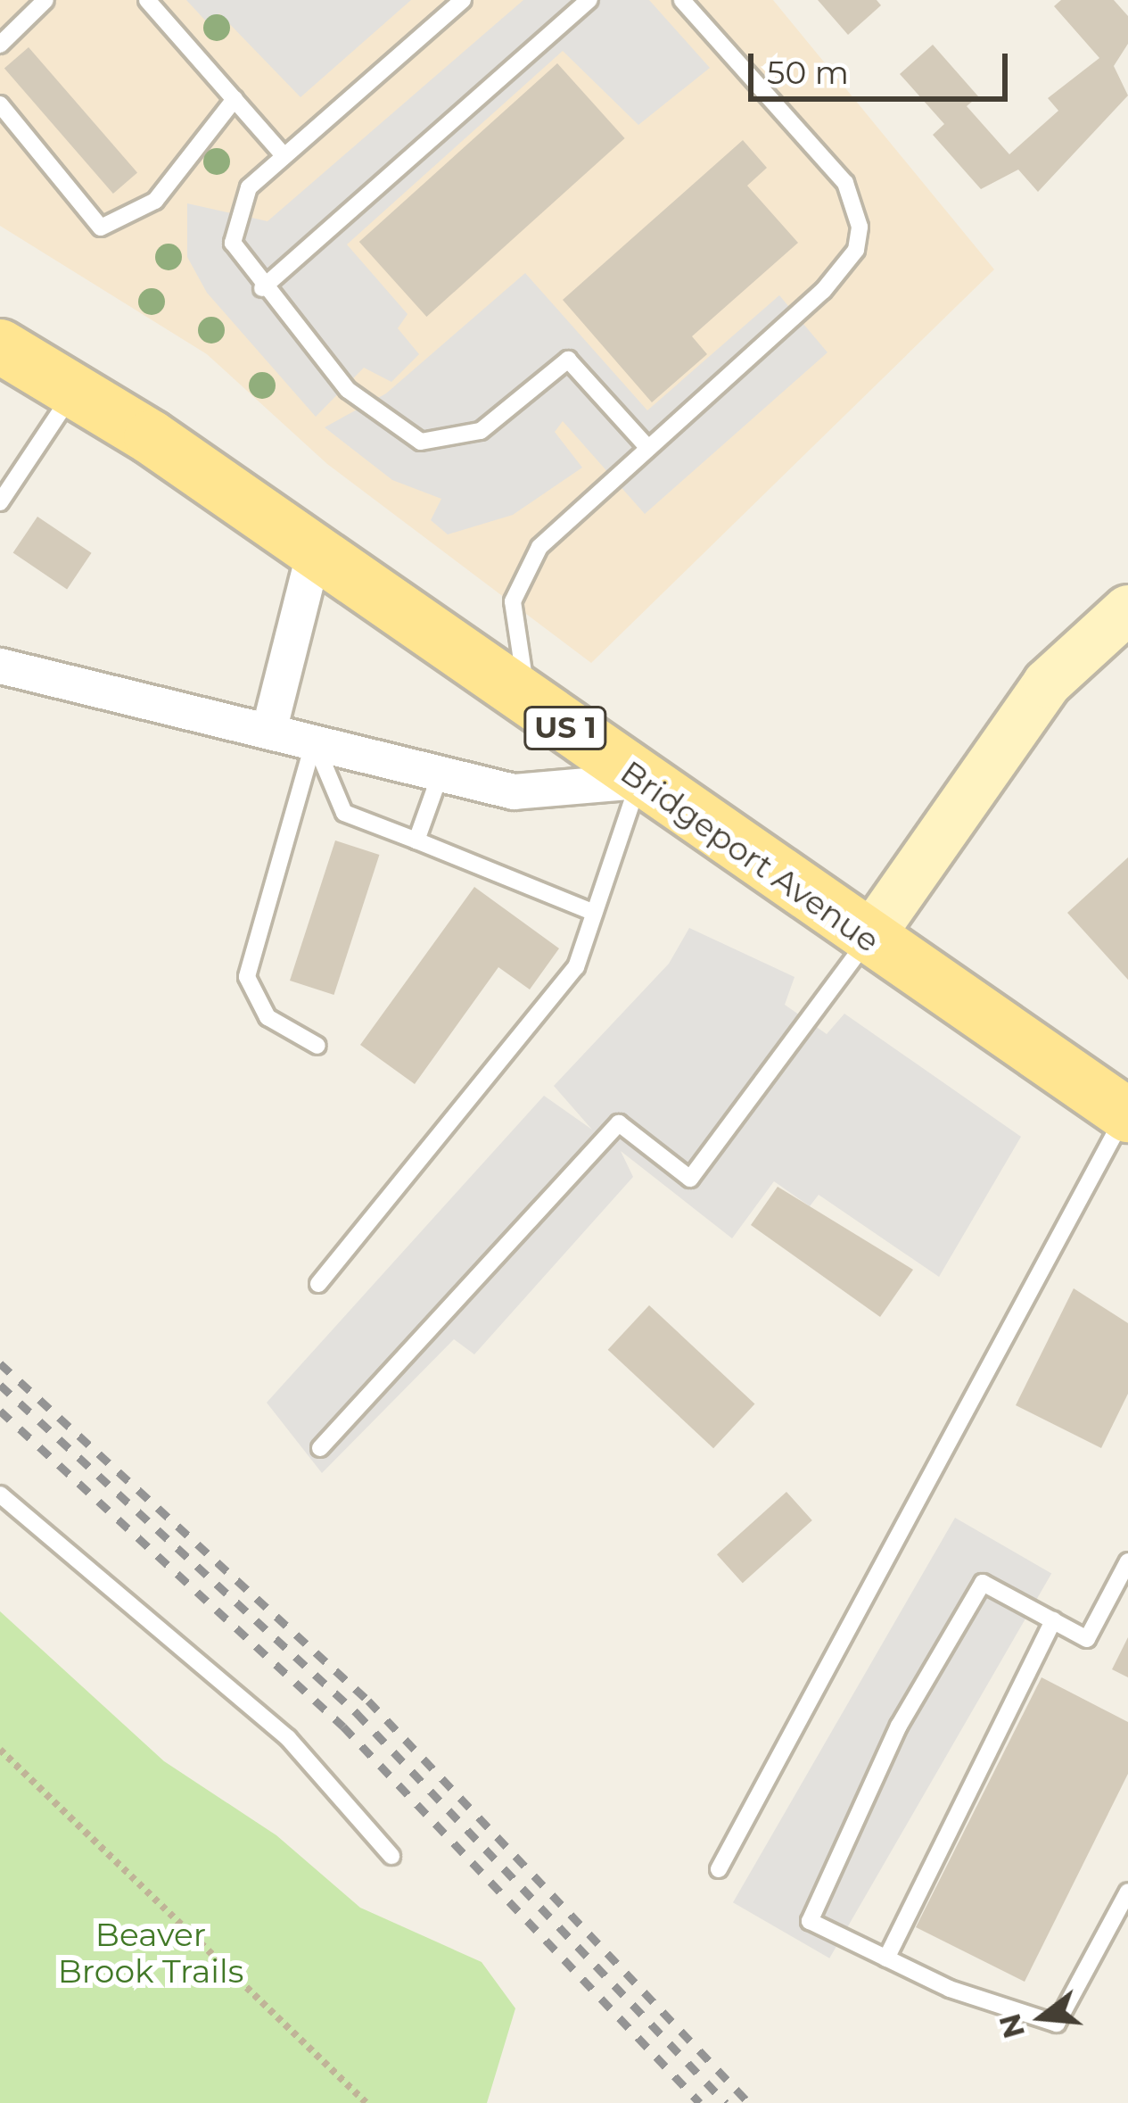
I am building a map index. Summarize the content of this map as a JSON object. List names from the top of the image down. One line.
{"streets":{"main road":["US 1","Bridgeport Avenue"]},"parks":["Beaver Brook Trails"],"scale_bar":"50 m","north":"left"}
